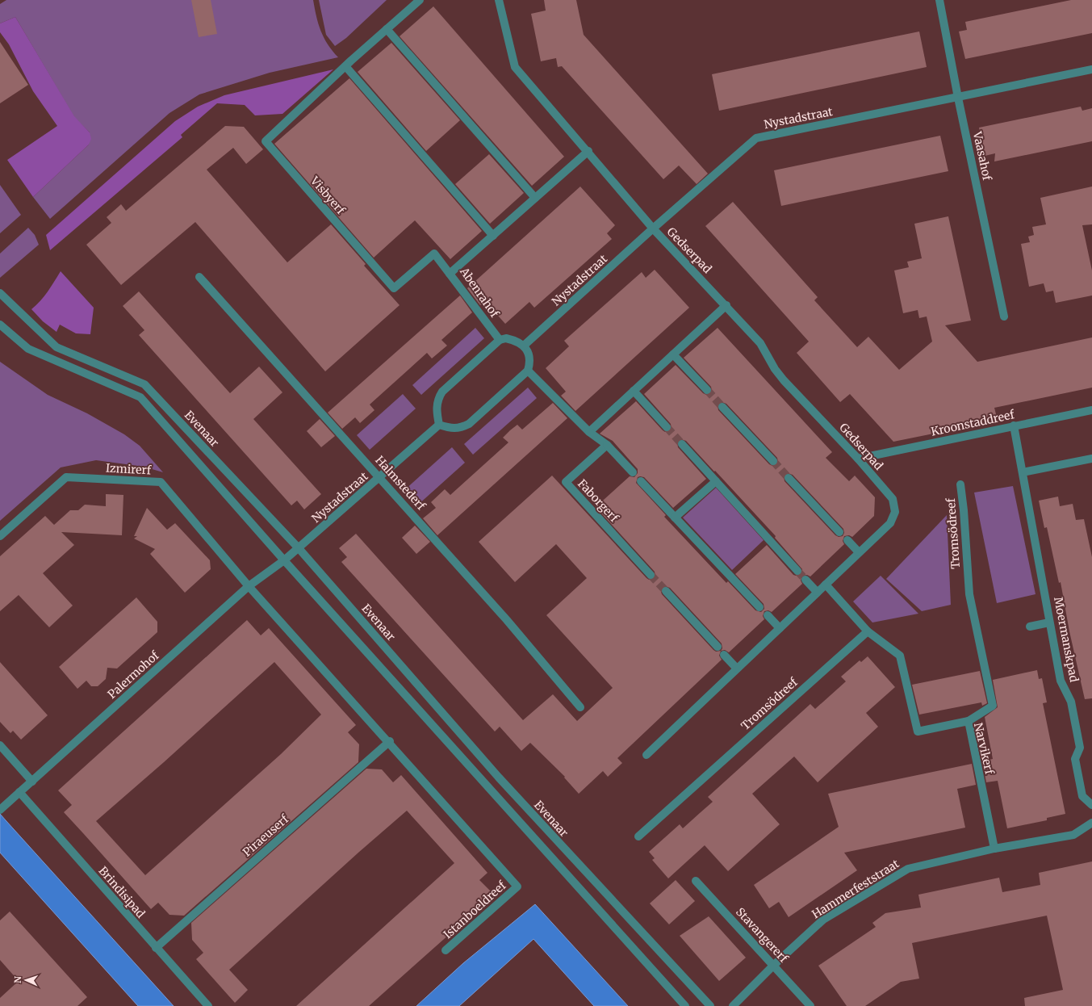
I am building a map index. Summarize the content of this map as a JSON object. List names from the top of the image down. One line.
{"streets":{"street":["Nystadstraat","Vaasahof","Visbyerf","Gedserpad","Abenrahof","Kroonstaddreef","Evenaar","Izmirerf","Halmstederf","Faborgerf","Tromsödreef","Moermanskpad","Palermohof","Narvikerf","Piraeuserf","Hammerfeststraat","Brindisipad","Istanboeldreef","Stavangererf"]},"crossings":[["Nystadstraat","Vaasahof"],["Nystadstraat","Gedserpad"],["Nystadstraat","Evenaar"],["Nystadstraat","Halmstederf"],["Nystadstraat","Palermohof"],["Visbyerf","Abenrahof"],["Gedserpad","Abenrahof"],["Gedserpad","Kroonstaddreef"],["Kroonstaddreef","Moermanskpad"],["Izmirerf","Palermohof"],["Tromsödreef","Narvikerf"],["Palermohof","Brindisipad"],["Narvikerf","Hammerfeststraat"],["Piraeuserf","Brindisipad"],["Piraeuserf","Istanboeldreef"],["Hammerfeststraat","Stavangererf"]],"north":"left"}
